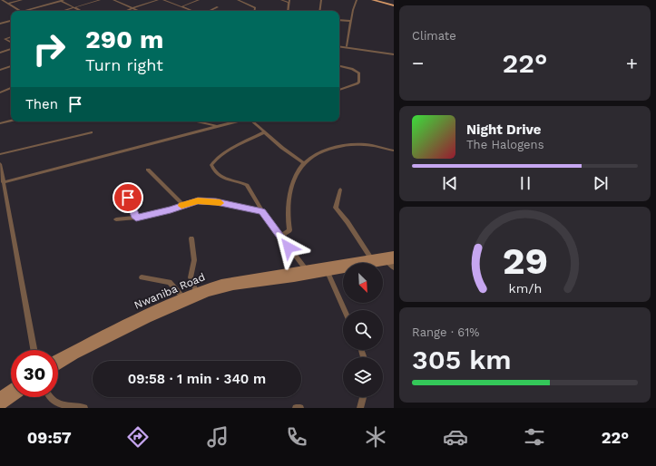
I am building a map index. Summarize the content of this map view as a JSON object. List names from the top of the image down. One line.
{"streets":{"main road":["Nwaniba Road"]},"north":"bottom right","page":{"tile":["Climate",["Range · 61%","305 km"]],"turn":["290 m","Turn right"],"heat":["−","22°","+"],"then":"Then","song":["Night Drive","The Halogens"],"limit":"30","trip":"09:58 · 1 min · 340 m","tabs":["09:57","22°"],"gauge":["29","km/h"]}}
